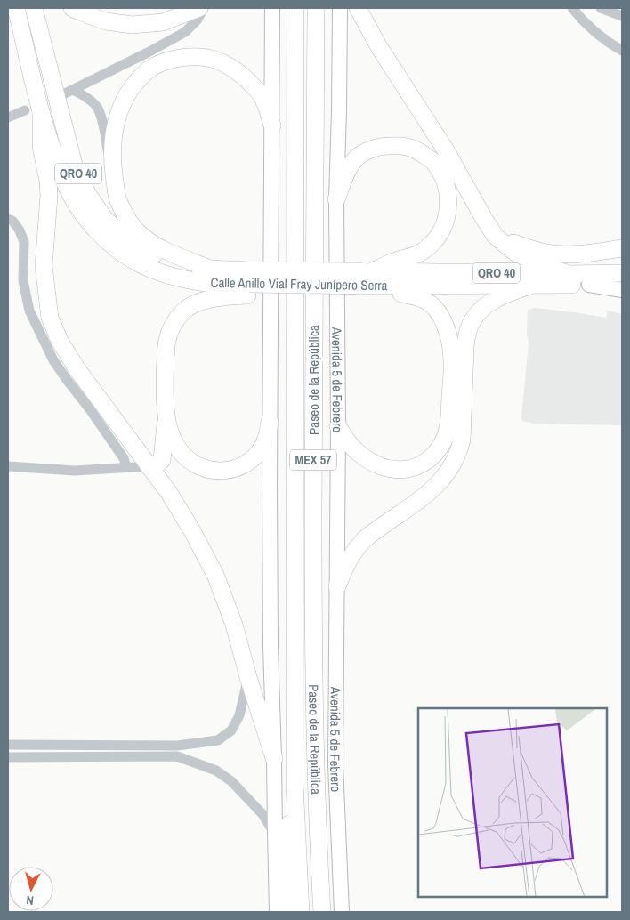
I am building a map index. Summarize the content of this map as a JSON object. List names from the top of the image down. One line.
{"streets":{"highway":["QRO 40","Calle Anillo Vial Fray Junípero Serra","Paseo de la República","MEX 57"],"main road":["Avenida 5 de Febrero"]},"north":"bottom"}
